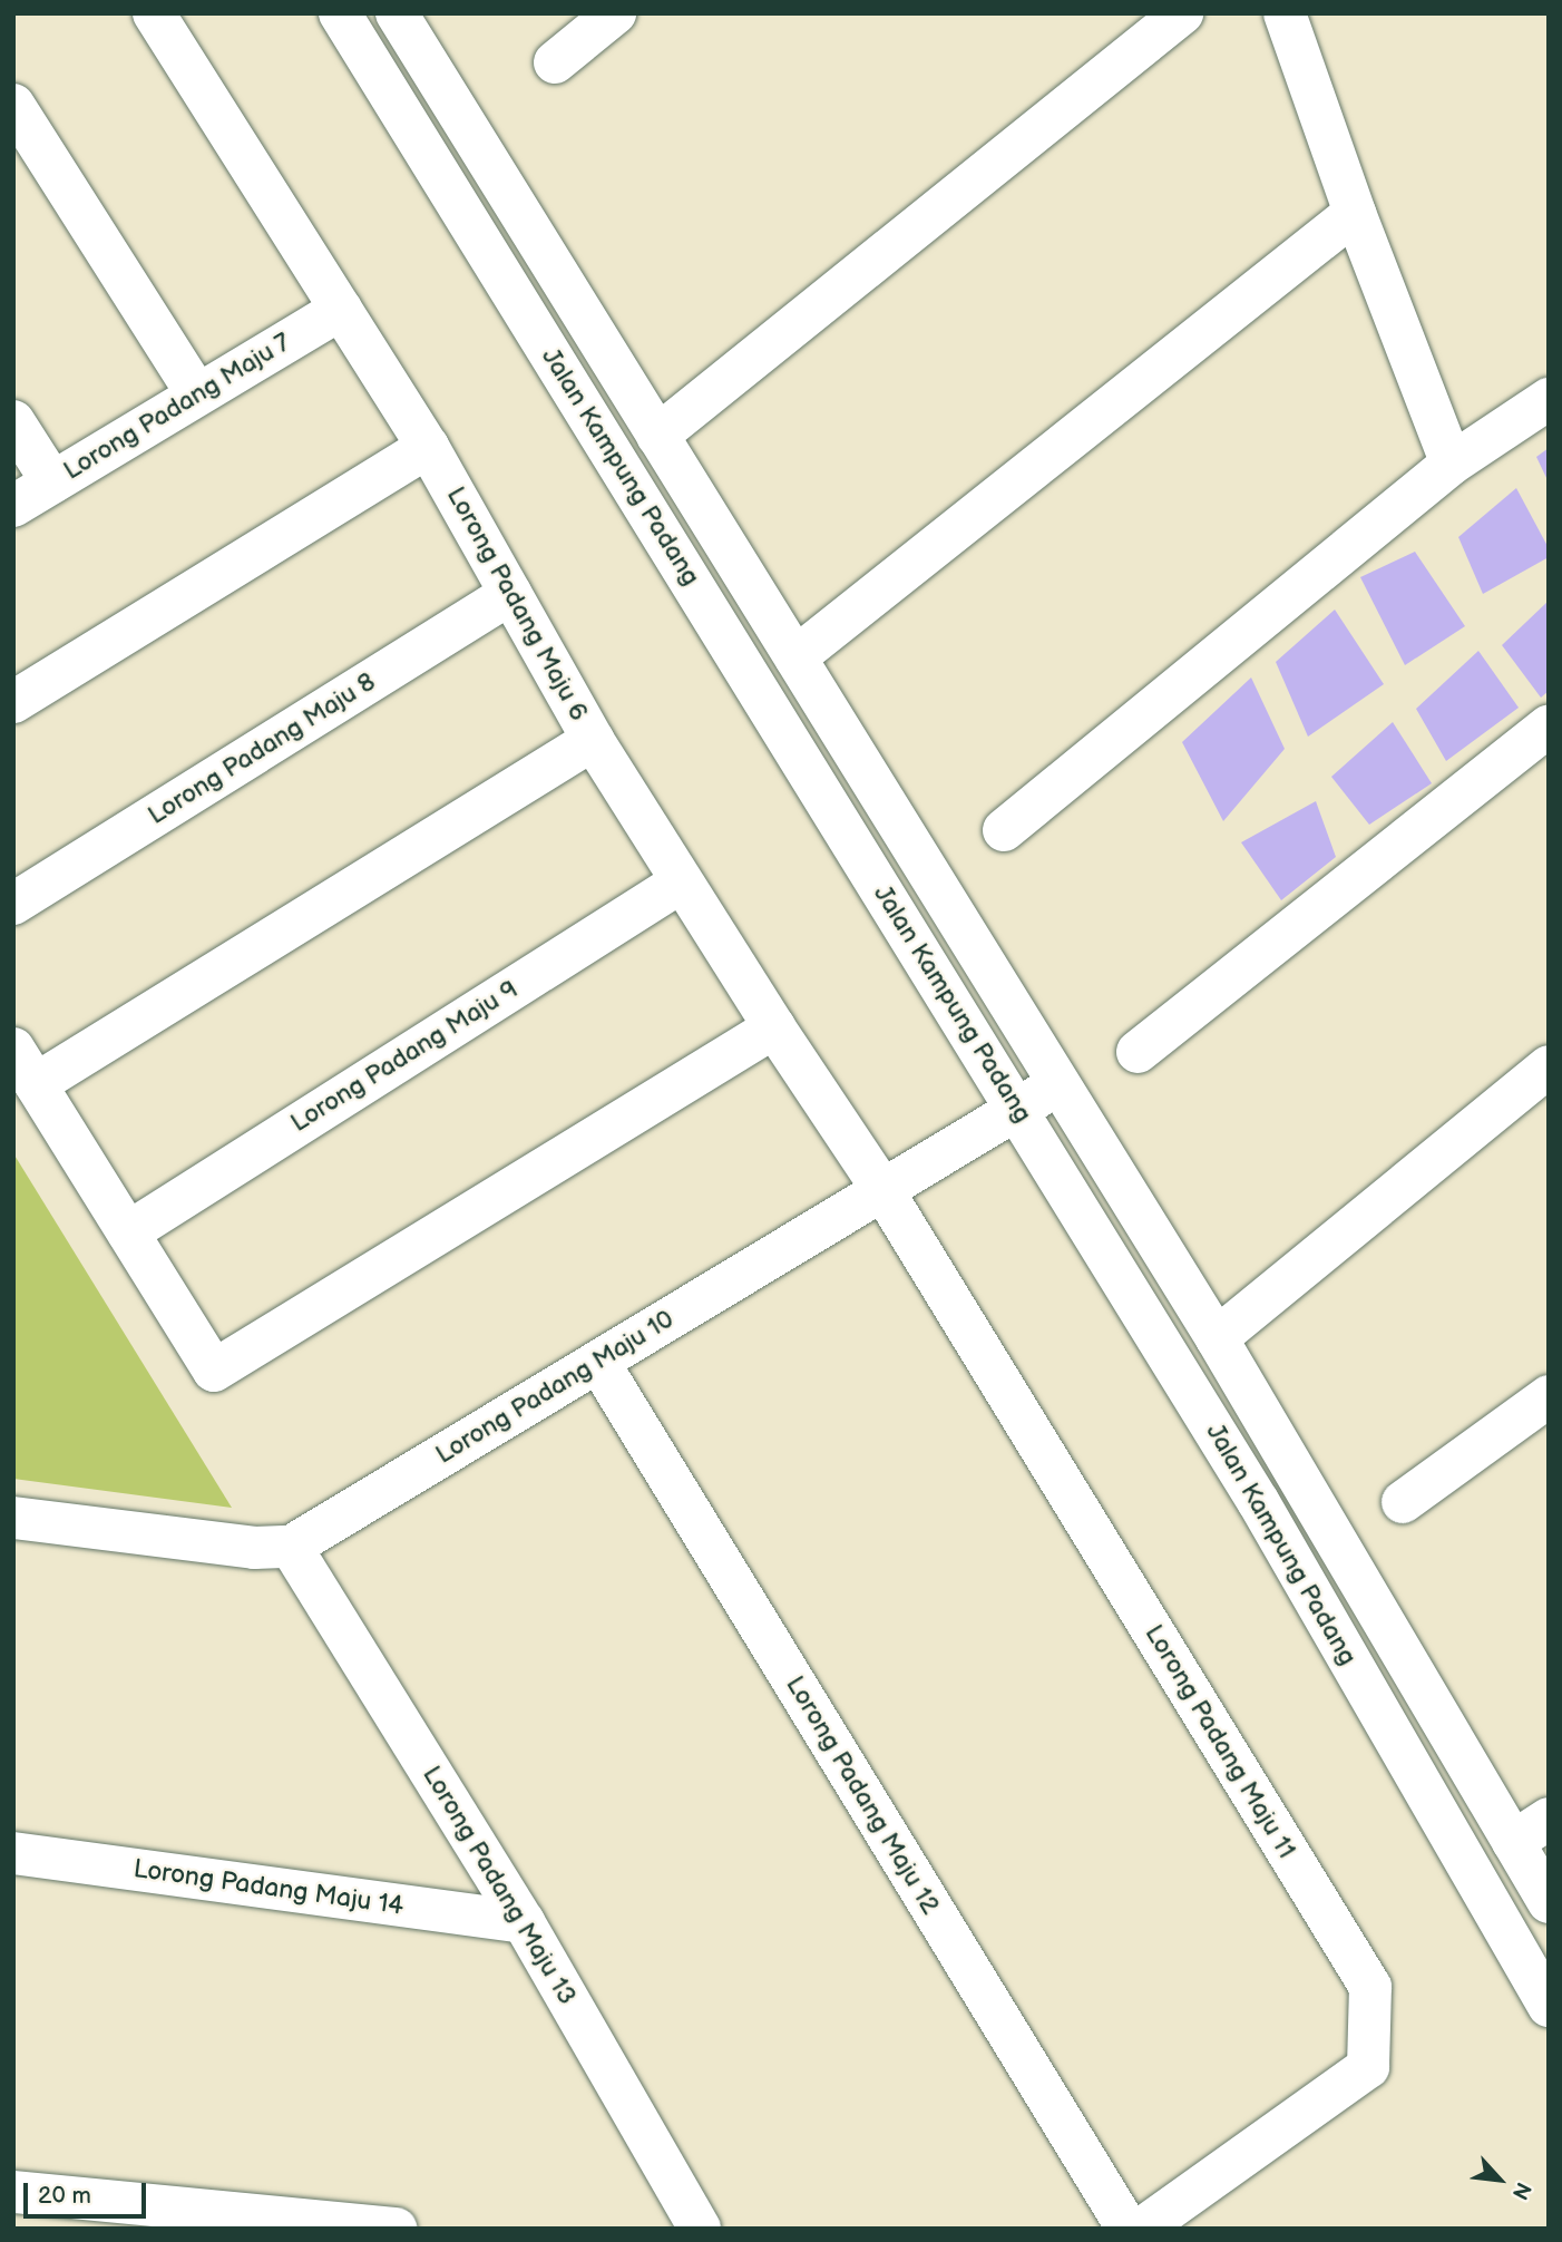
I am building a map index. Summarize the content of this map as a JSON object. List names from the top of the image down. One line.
{"streets":{"street":["Lorong Padang Maju 7","Jalan Kampung Padang","Lorong Padang Maju 6","Lorong Padang Maju 8","Lorong Padang Maju 9","Lorong Padang Maju 10","Lorong Padang Maju 11","Lorong Padang Maju 12","Lorong Padang Maju 13","Lorong Padang Maju 14"]},"crossings":[["Lorong Padang Maju 7","Lorong Padang Maju 6"],["Jalan Kampung Padang","Lorong Padang Maju 10"],["Lorong Padang Maju 6","Lorong Padang Maju 8"],["Lorong Padang Maju 6","Lorong Padang Maju 9"],["Lorong Padang Maju 6","Lorong Padang Maju 10"],["Lorong Padang Maju 6","Lorong Padang Maju 11"],["Lorong Padang Maju 10","Lorong Padang Maju 11"],["Lorong Padang Maju 10","Lorong Padang Maju 12"],["Lorong Padang Maju 10","Lorong Padang Maju 13"],["Lorong Padang Maju 13","Lorong Padang Maju 14"]],"scale_bar":"20 m","north":"bottom right"}
